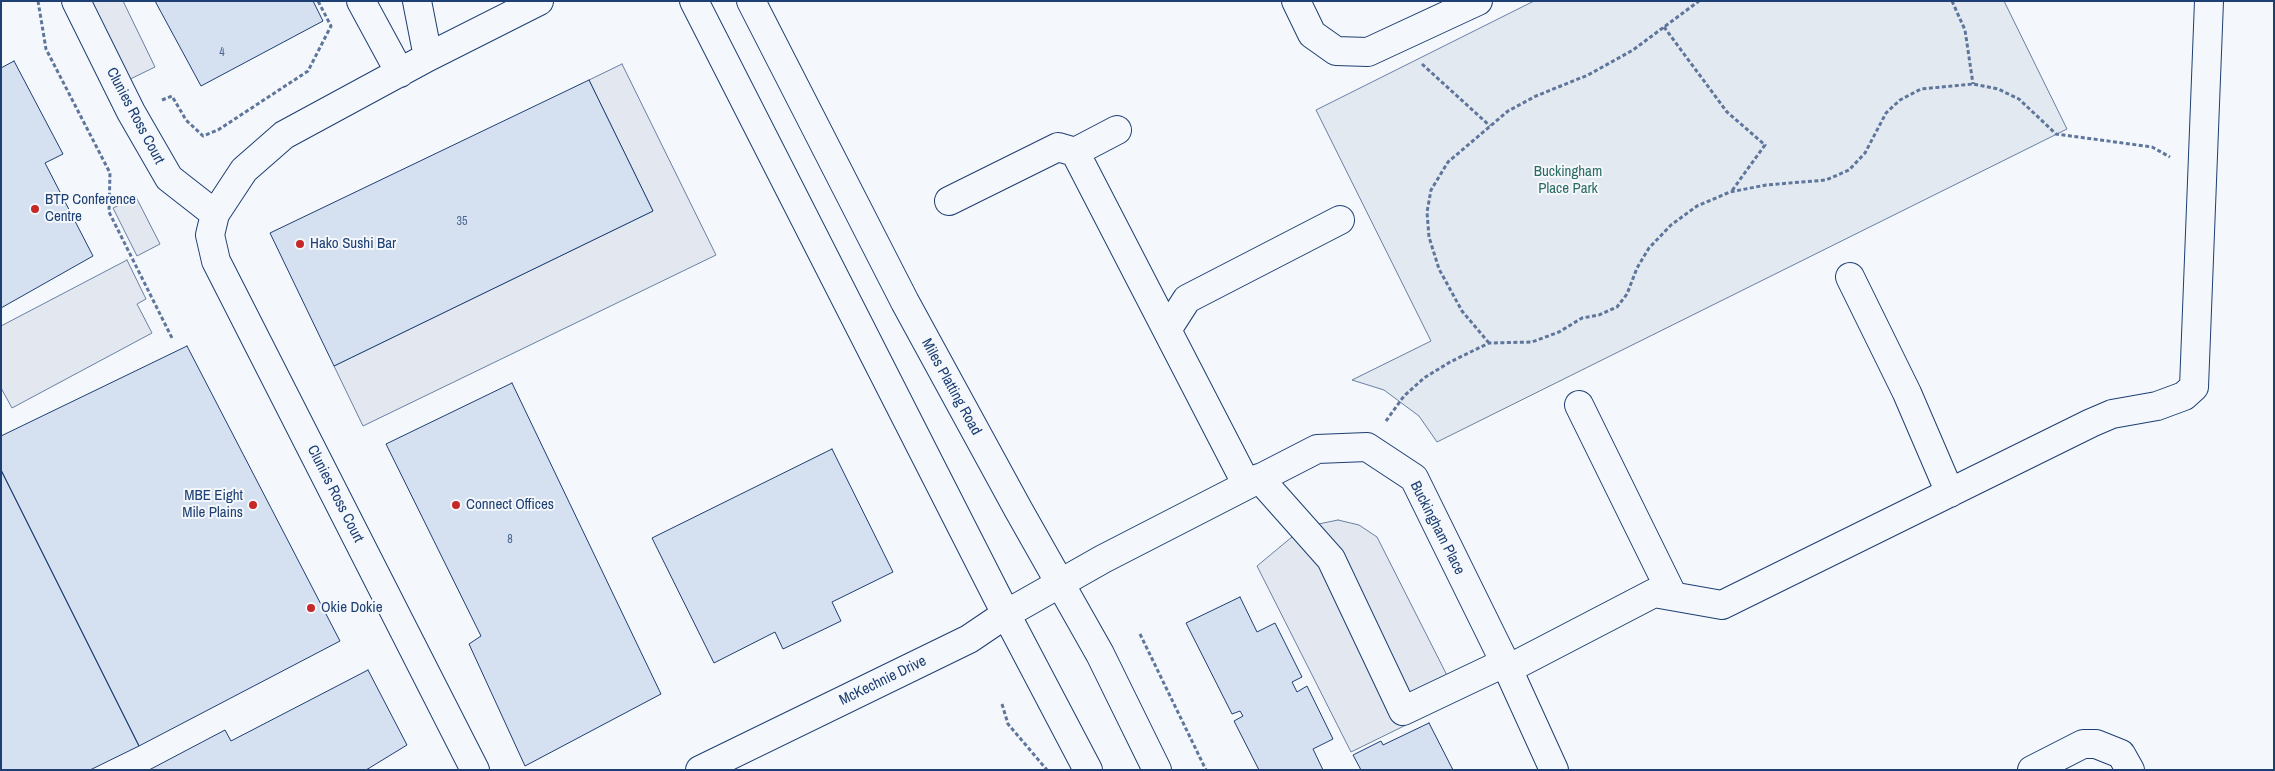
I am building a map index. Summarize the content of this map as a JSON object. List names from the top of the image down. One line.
{"streets":{"street":["Clunies Ross Court","Miles Platting Road","Buckingham Place","McKechnie Drive"]},"crossings":[["Miles Platting Road","McKechnie Drive"]],"parks":["Buckingham Place Park"],"places":["BTP Conference Centre","Hako Sushi Bar","MBE Eight Mile Plains","Connect Offices","Okie Dokie"],"house_numbers":["4","35","8"]}
